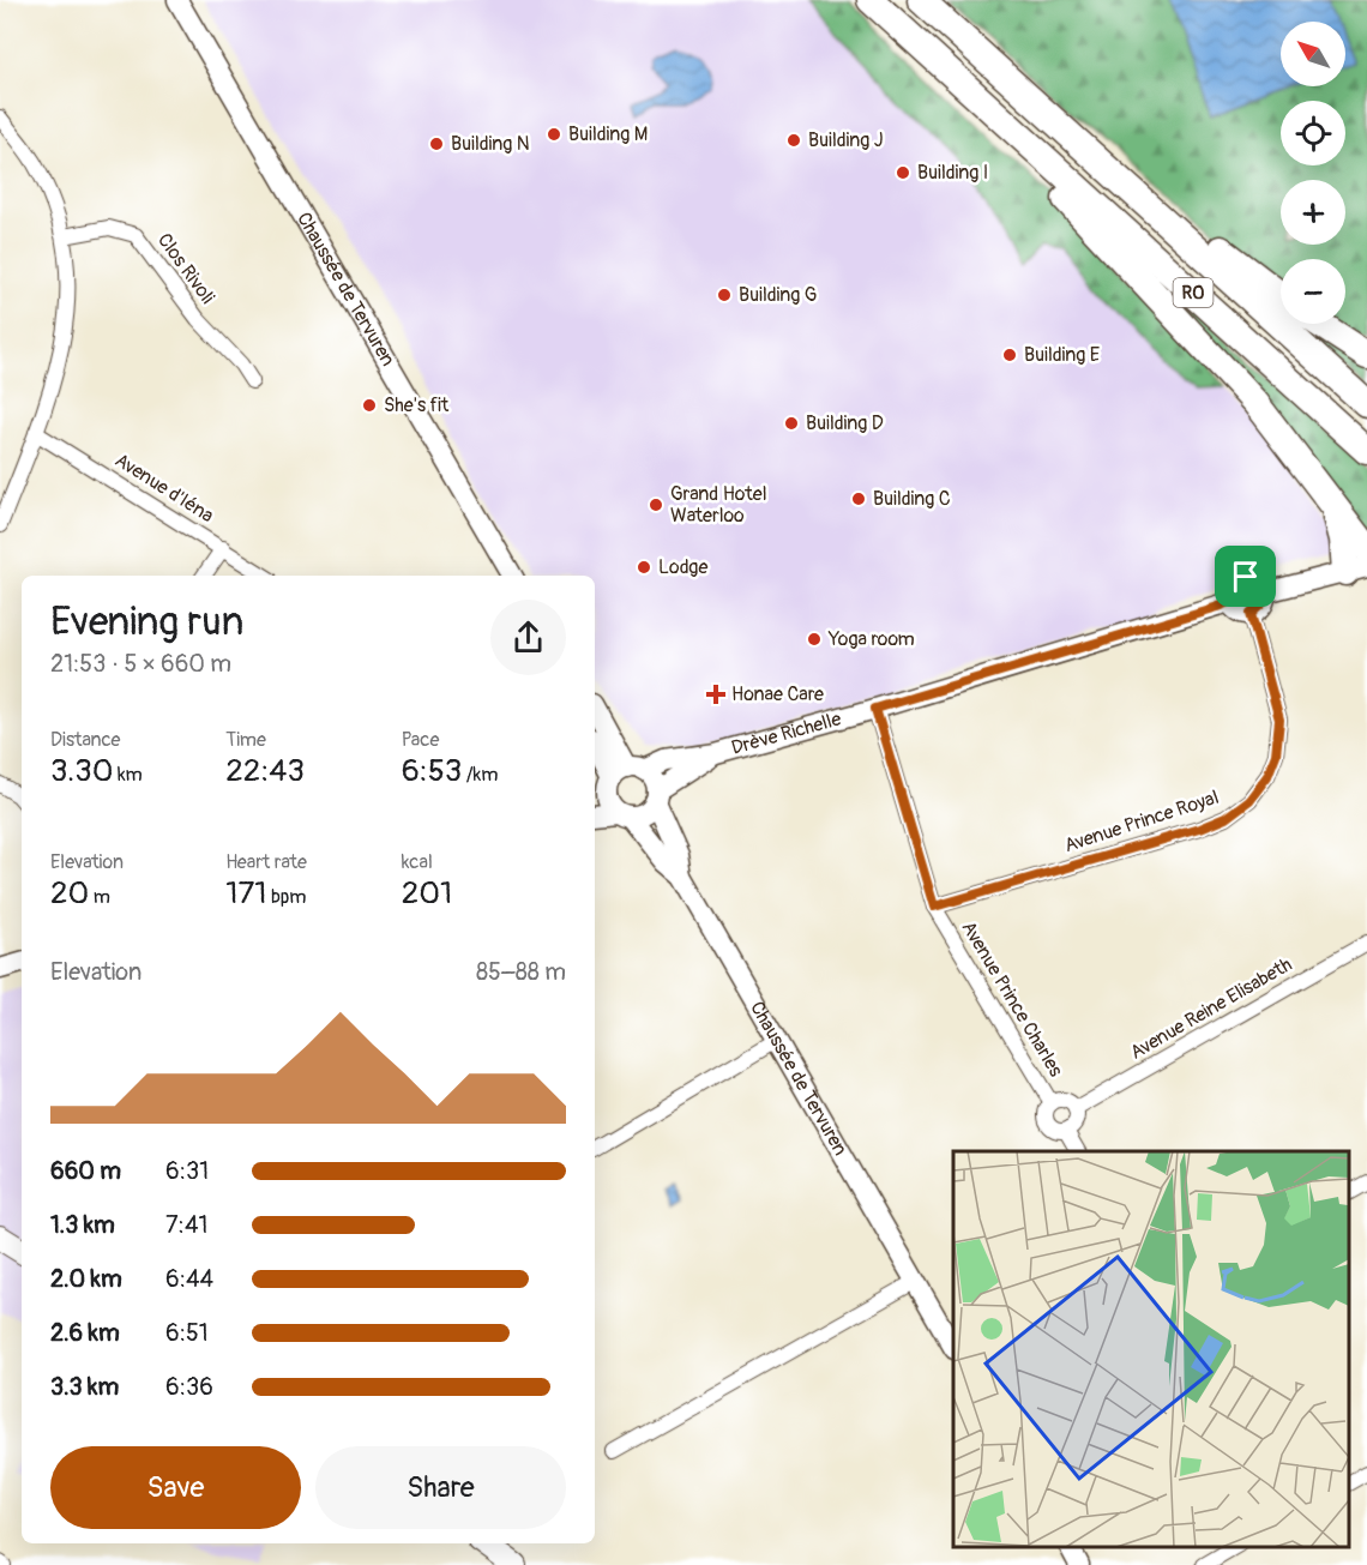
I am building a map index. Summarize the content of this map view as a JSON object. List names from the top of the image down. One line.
{"streets":{"highway":["R0"],"main road":["Chaussée de Tervuren","Drève Richelle"],"street":["Clos Rivoli","Avenue d'Iéna","Avenue Prince Royal","Avenue Prince Charles","Avenue Reine Elisabeth"]},"crossings":[["Chaussée de Tervuren","Drève Richelle"],["Drève Richelle","Avenue Prince Royal"],["Drève Richelle","Avenue Prince Charles"],["Avenue Prince Royal","Avenue Prince Charles"],["Avenue Prince Charles","Avenue Reine Elisabeth"]],"places":{"other":["Building M","Building J","Building N","Building I","Building G","Building E","She's fit","Building D","Building C","Grand Hotel Waterloo","Lodge","Yoga room"],"health":["Honae Care"]},"north":"top left","page":{"map_buttons":["+","−"],"heading":["Evening run","21:53 · 5 × 660 m"],"stats":[["Distance","3.30 km"],["Time","22:43"],["Pace","6:53 /km"],["Elevation","20 m"],["Heart rate","171 bpm"],["kcal","201"]],"chart":["Elevation","85–88 m"],"list":[{"name":"660 m","note":"6:31"},{"name":"1.3 km","note":"7:41"},{"name":"2.0 km","note":"6:44"},{"name":"2.6 km","note":"6:51"},{"name":"3.3 km","note":"6:36"}],"buttons":["Save","Share"]}}
